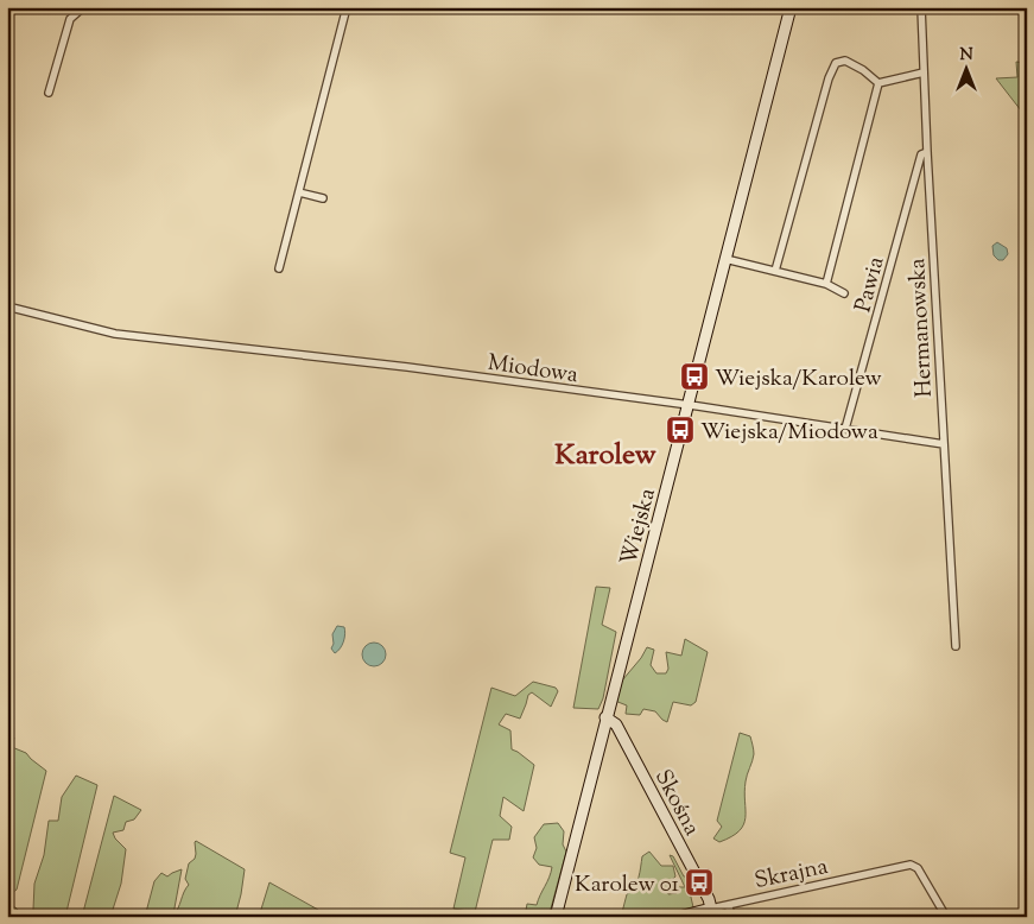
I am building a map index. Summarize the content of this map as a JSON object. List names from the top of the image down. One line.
{"streets":{"street":["Pawia","Hermanowska","Miodowa","Wiejska","Skośna","Skrajna"]},"crossings":[["Pawia","Hermanowska"],["Pawia","Miodowa"],["Hermanowska","Miodowa"],["Miodowa","Wiejska"],["Wiejska","Skośna"],["Skośna","Skrajna"]],"districts":["Karolew"],"places":{"bus stop":["Wiejska/Karolew","Wiejska/Miodowa","Karolew 01"]},"north":"top"}
